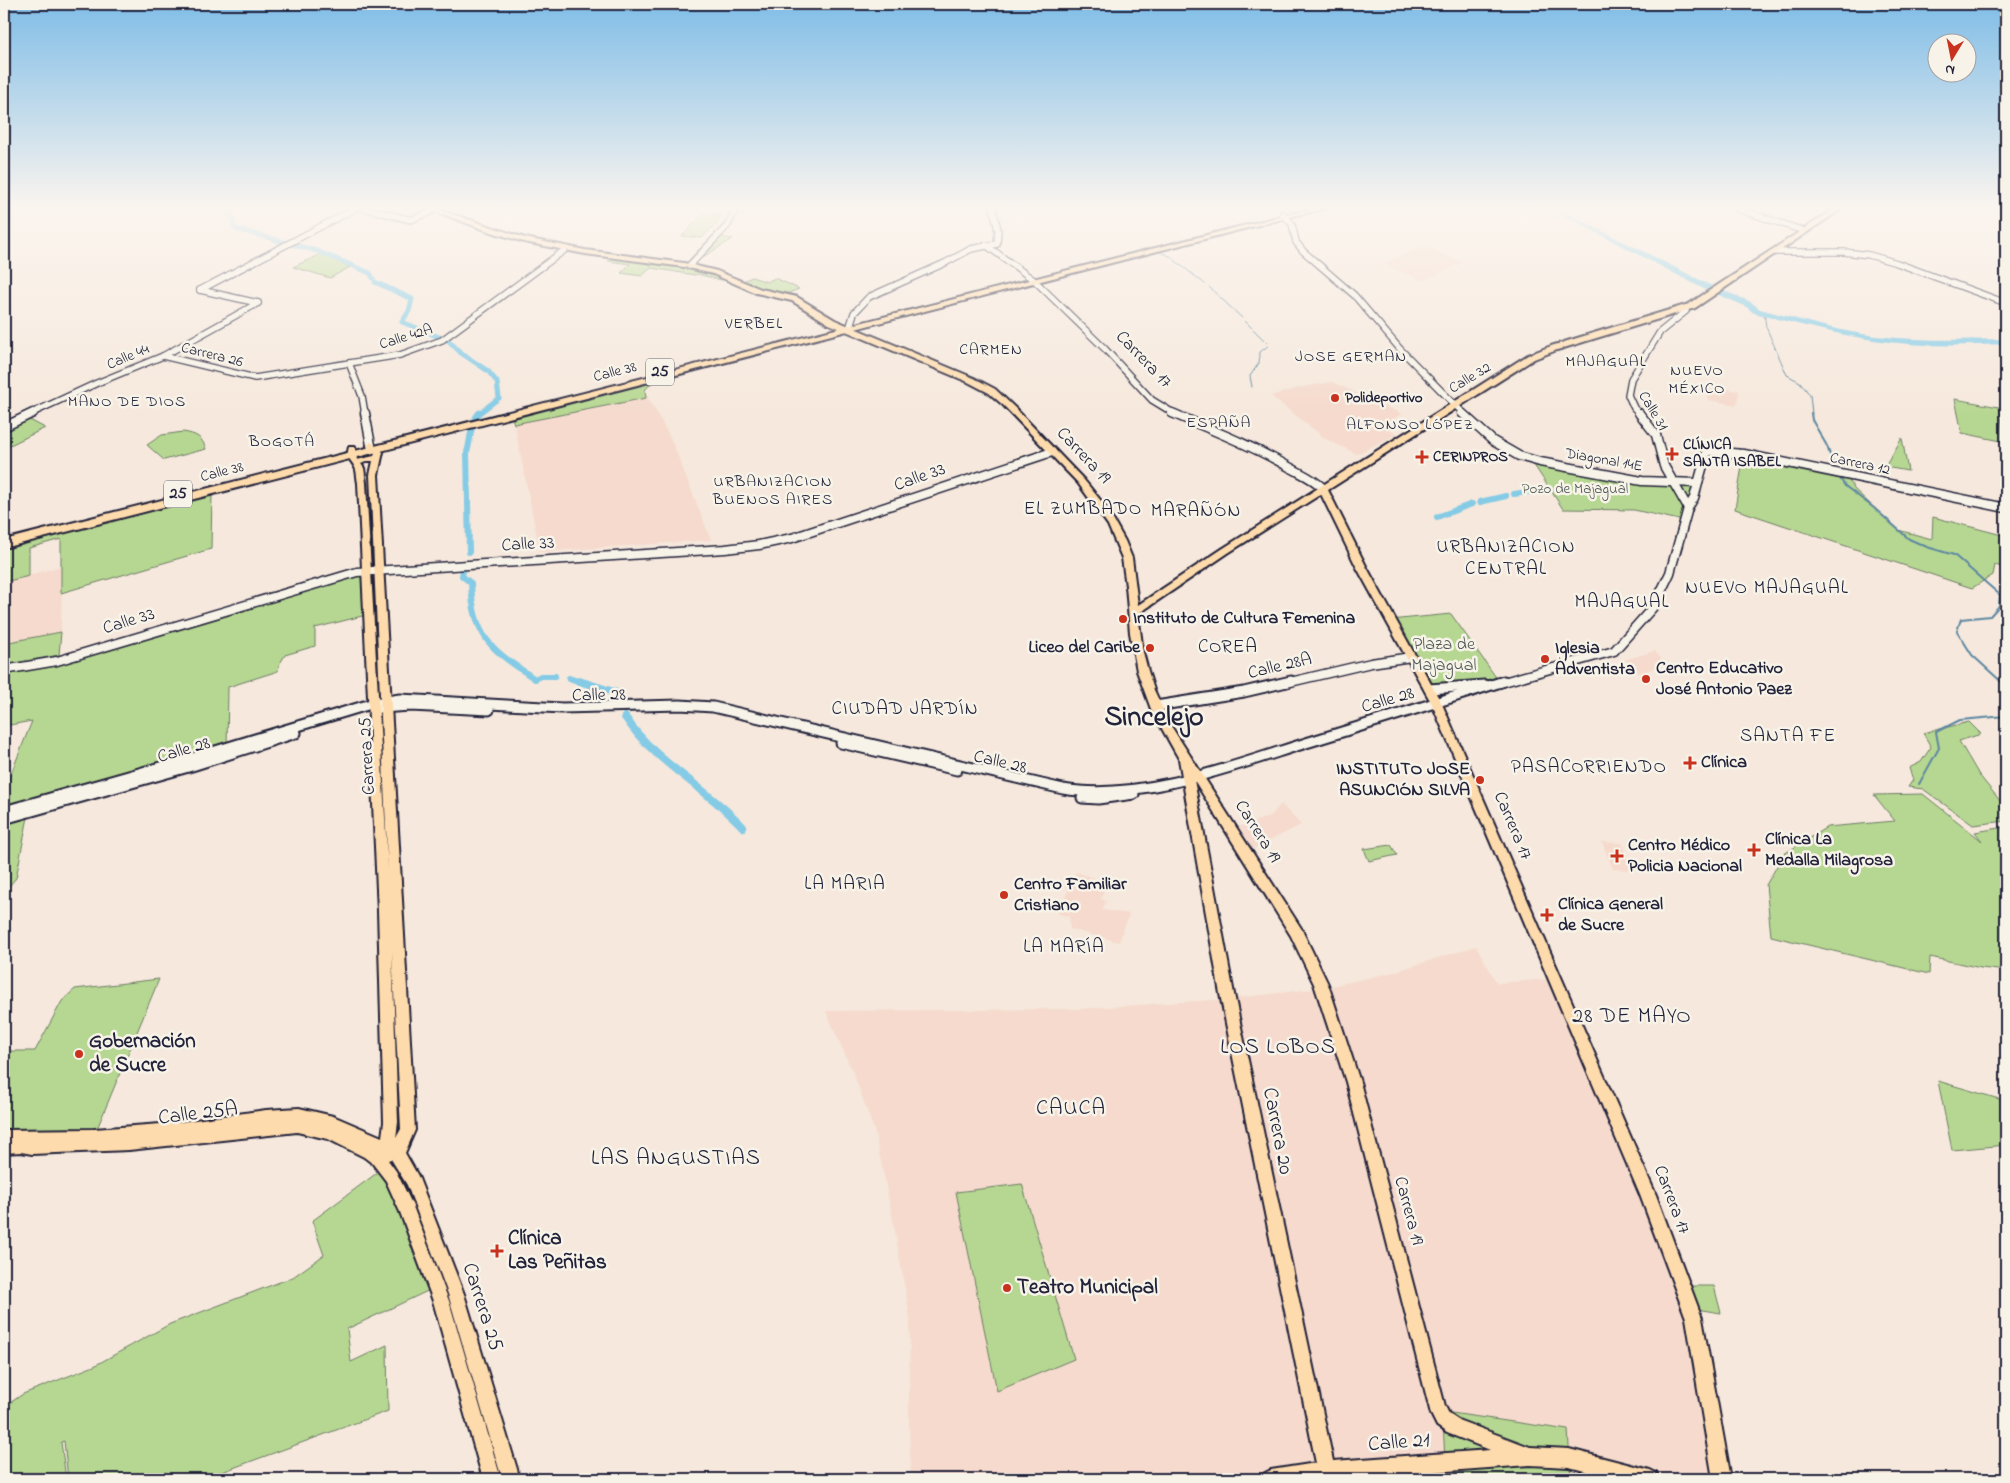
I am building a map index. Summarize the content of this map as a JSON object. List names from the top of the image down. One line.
{"streets":{"highway":["Calle 38","25"],"main road":["Carrera 17","Calle 32","Carrera 19","Carrera 25","Calle 25A","Carrera 20","Calle 21"],"street":["Calle 42A","Carrera 26","Calle 44","Calle 31","Diagonal 14E","Carrera 12","Calle 33","Calle 28A","Calle 28"]},"crossings":[["Calle 42A","Carrera 26"],["Calle 42A","Carrera 25"],["Carrera 26","Calle 44"],["Carrera 17","Calle 38"],["Carrera 17","Calle 32"],["Carrera 17","Calle 28A"],["Carrera 17","Calle 28"],["Calle 38","Carrera 19"],["Calle 38","Carrera 25"],["Calle 32","Calle 31"],["Calle 32","Carrera 19"],["Calle 31","Diagonal 14E"],["Carrera 19","Calle 33"],["Carrera 19","Calle 28A"],["Carrera 19","Calle 28"],["Carrera 19","Carrera 20"],["Carrera 19","Calle 21"],["Diagonal 14E","Carrera 12"],["Calle 33","Carrera 25"],["Calle 28","Carrera 25"],["Calle 28","Carrera 20"],["Carrera 25","Calle 25A"],["Carrera 20","Calle 21"]],"districts":["VERBEL","CARMEN","JOSE GERMAN","MAJAGUAL","NUEVO MÉXICO","MANO DE DIOS","ESPAÑA","ALFONSO LÓPEZ","BOGOTÁ","URBANIZACION BUENOS AIRES","EL ZUMBADO","MARAÑÓN","URBANIZACION CENTRAL","NUEVO MAJAGUAL","MAJAGUAL","COREA","CIUDAD JARDÍN","Sincelejo","SANTA FE","PASACORRIENDO","LA MARIA","LA MARÍA","28 DE MAYO","LOS LOBOS","CAUCA","LAS ANGUSTIAS"],"parks":["Pozo de Majagual","Plaza de Majagual"],"places":{"other":["Polideportivo","Instituto de Cultura Femenina","Liceo del Caribe","Iglesia Adventista","Centro Educativo José Antonio Paez","INSTITUTO JOSE ASUNCIÓN SILVA","Centro Familiar Cristiano","Gobernación de Sucre","Teatro Municipal"],"health":["CLÍNICA SANTA ISABEL","CERINPROS","Clínica","Clínica La Medalla Milagrosa","Centro Médico Policia Nacional","Clínica General de Sucre","Clínica Las Peñitas"]},"north":"bottom"}
